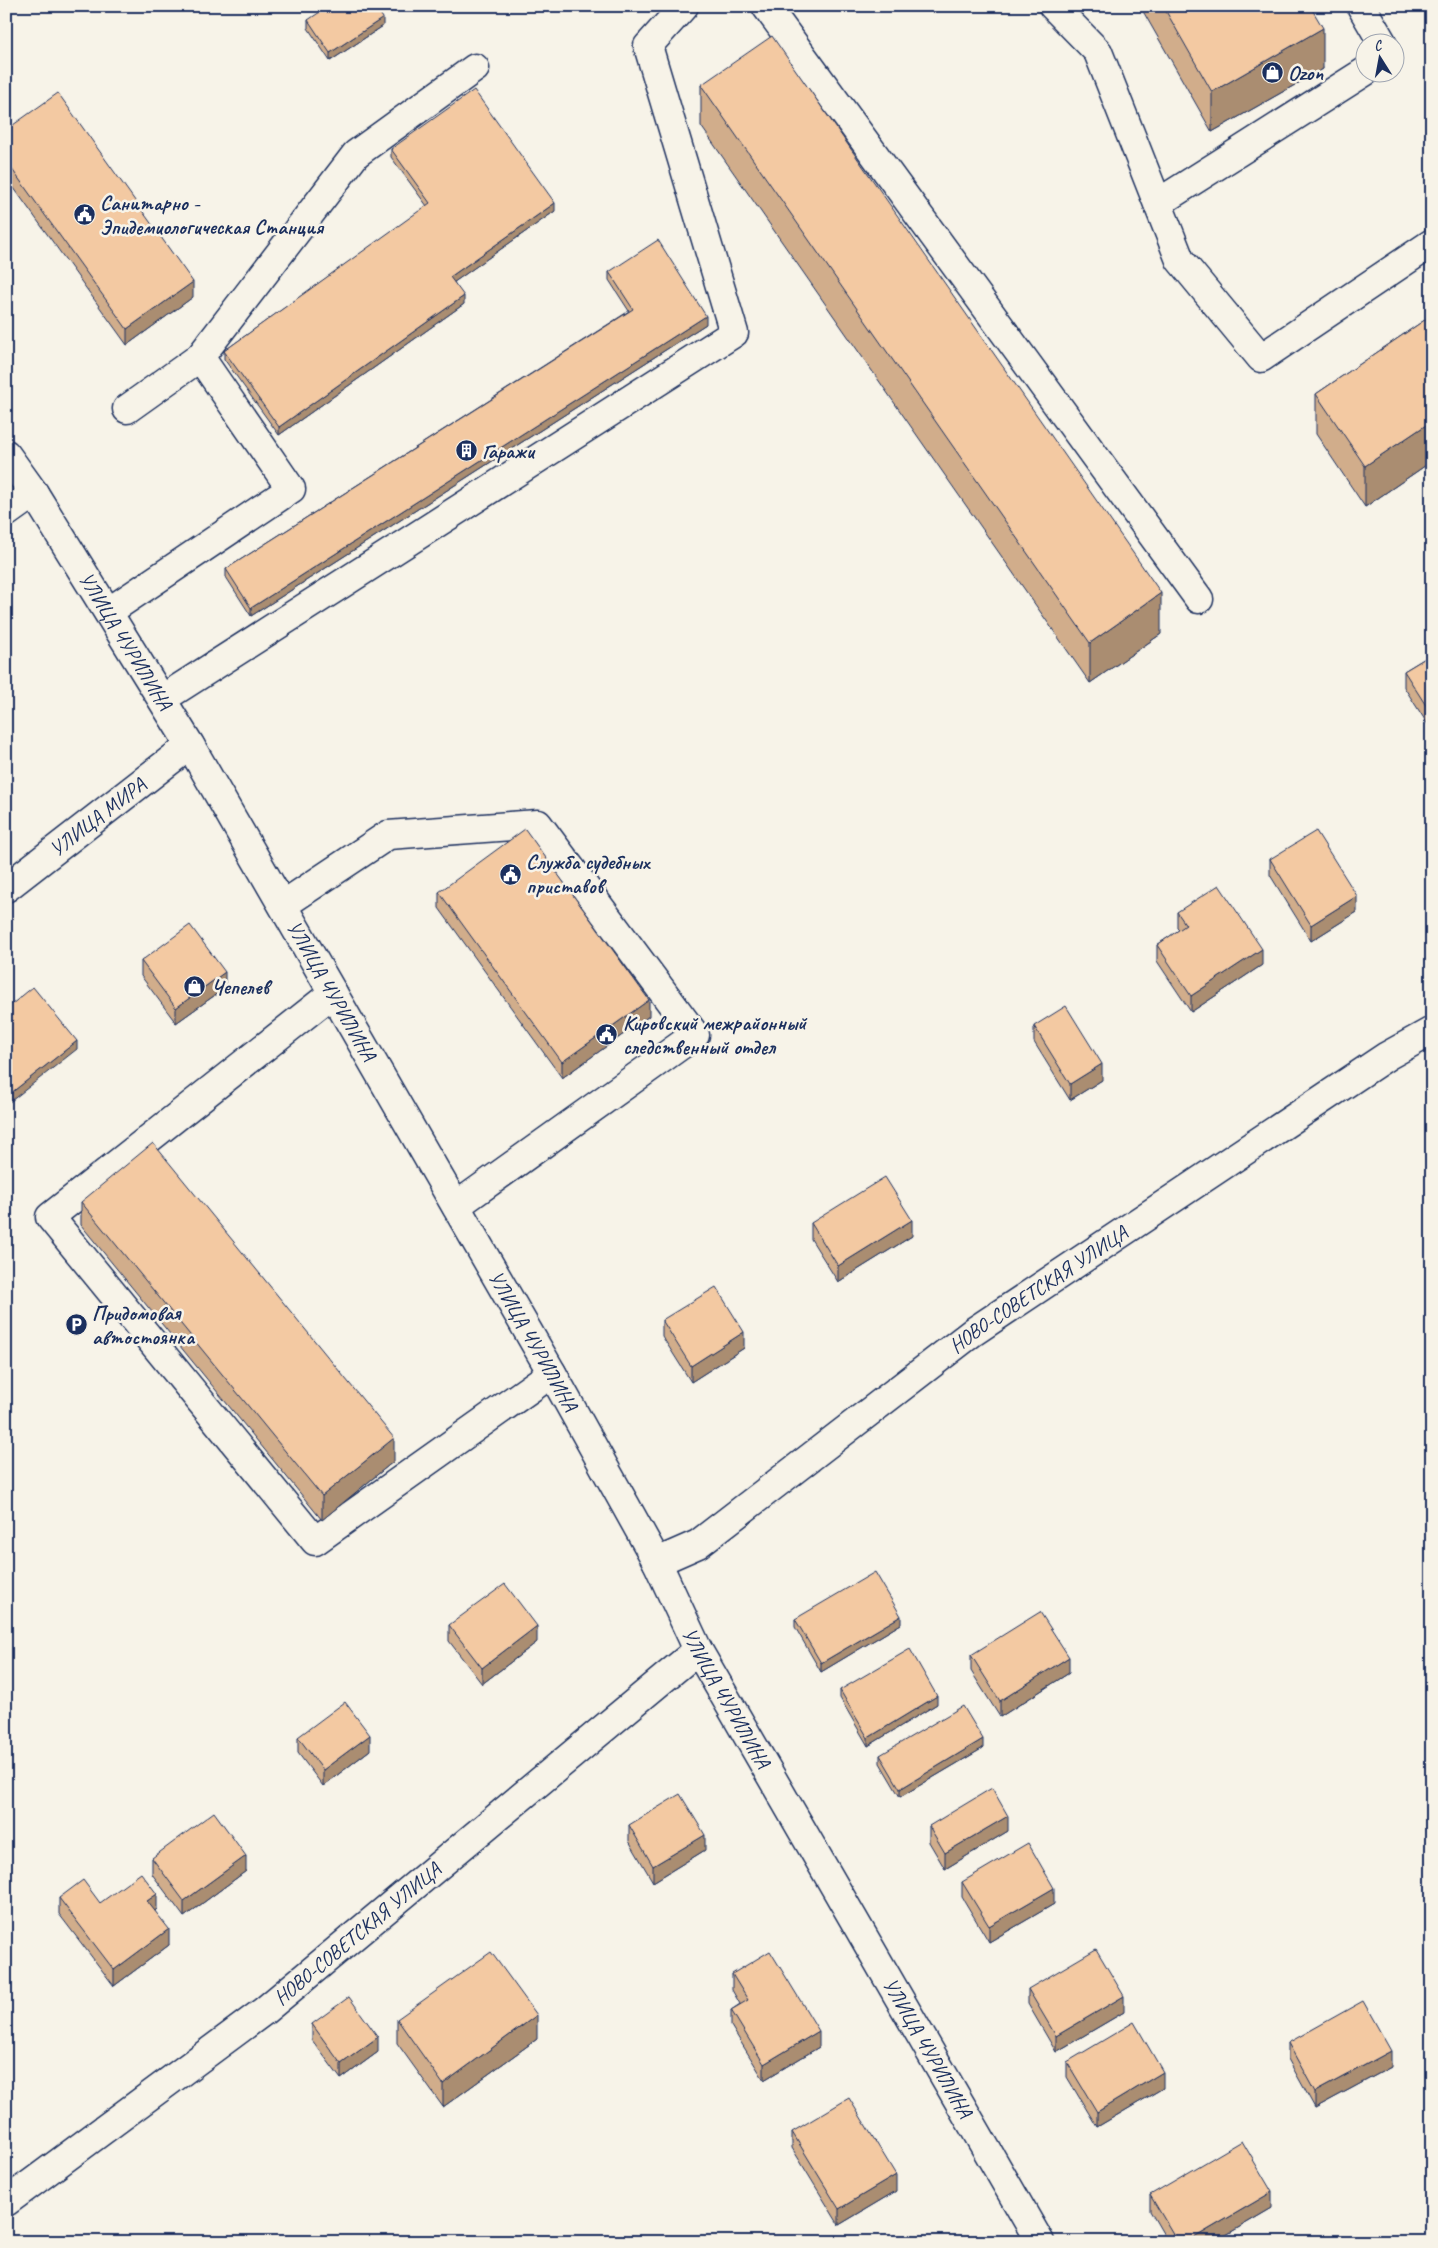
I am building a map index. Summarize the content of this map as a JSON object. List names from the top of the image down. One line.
{"streets":{"street":["УЛИЦА ЧУРИЛИНА","УЛИЦА МИРА","НОВО-СОВЕТСКАЯ УЛИЦА"]},"crossings":[["УЛИЦА ЧУРИЛИНА","УЛИЦА МИРА"],["УЛИЦА ЧУРИЛИНА","НОВО-СОВЕТСКАЯ УЛИЦА"]],"places":{"shop":["Ozon","Чепелев"],"public building":["Санитарно - Эпидемиологическая Станция","Служба судебных приставов","Кировский межрайонный следственный отдел"],"building":["Гаражи"],"parking":["Придомовая автостоянка"]},"north":"top"}
